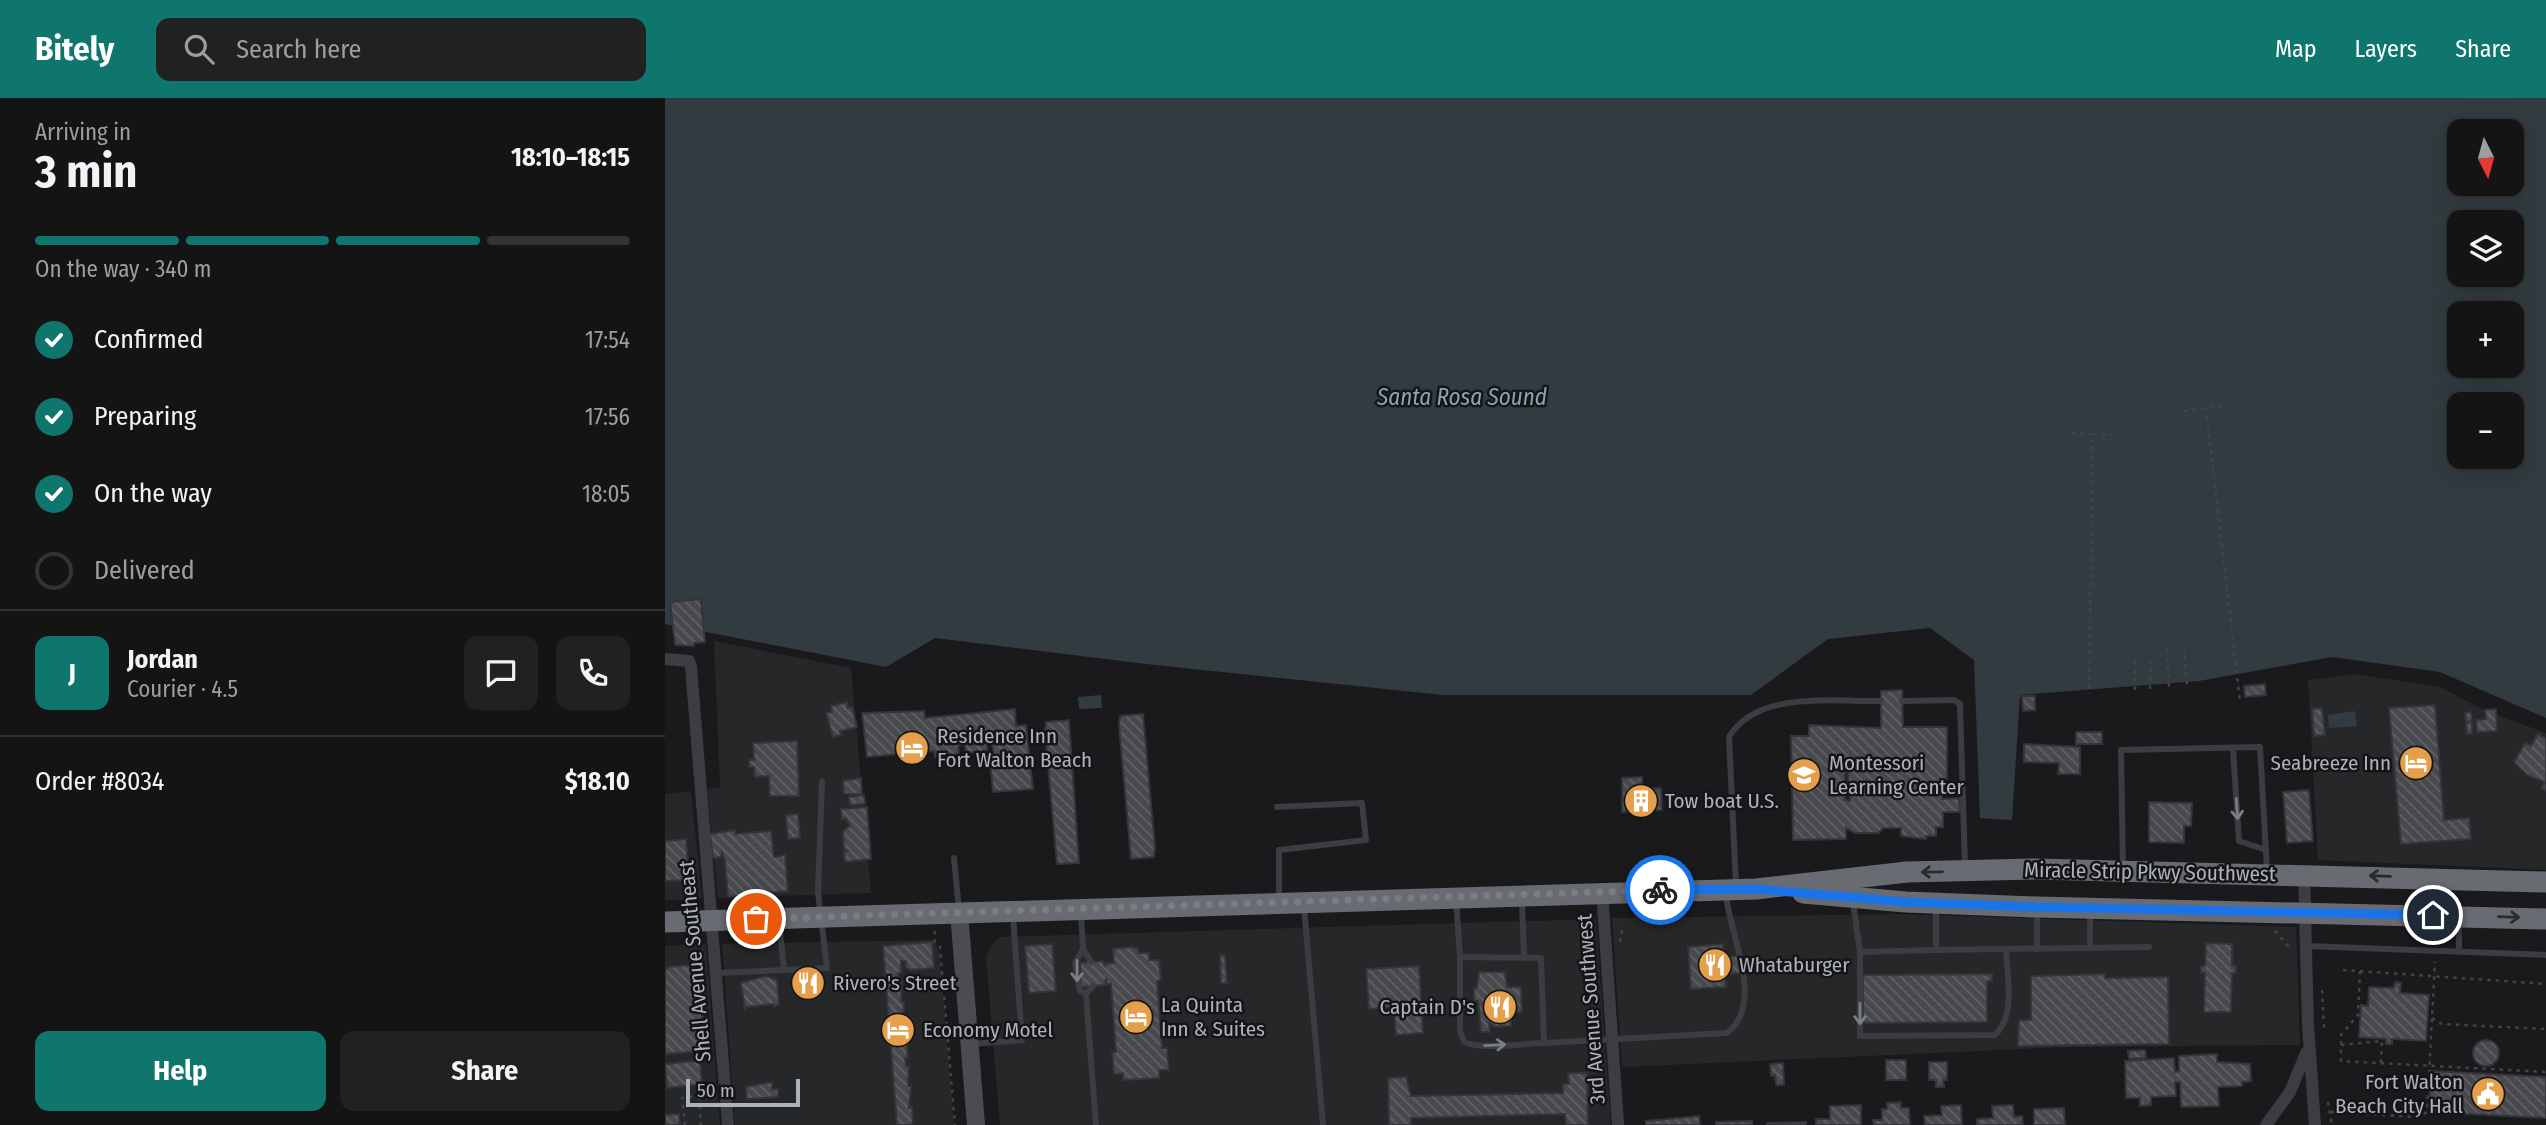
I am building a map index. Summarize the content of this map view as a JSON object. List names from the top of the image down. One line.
{"streets":{"highway":["Miracle Strip Pkwy Southwest"],"street":["Shell Avenue Southeast","3rd Avenue Southwest"]},"crossings":[["Miracle Strip Pkwy Southwest","Shell Avenue Southeast"],["Miracle Strip Pkwy Southwest","3rd Avenue Southwest"]],"water":["Santa Rosa Sound"],"places":{"hotel":["Residence Inn Fort Walton Beach","Seabreeze Inn","La Quinta Inn & Suites","Economy Motel"],"school or university":["Montessori Learning Center"],"building":["Tow boat U.S."],"restaurant":["Whataburger","Rivero's Street","Captain D's"],"public building":["Fort Walton Beach City Hall"]},"scale_bar":"50 m","north":"bottom","page":{"header":"Bitely","search":"Search here","nav":["Map","Layers","Share"],"heading":["3 min","Arriving in","18:10–18:15"],"panel":["Jordan","Courier · 4.5","Order #8034","$18.10"],"map_buttons":["+","−"],"bar":"On the way · 340 m","list":[["Confirmed","17:54"],["Preparing","17:56"],["On the way","18:05"],"Delivered"],"round":"J","buttons":["Help","Share"],"scale":"50 m"}}
